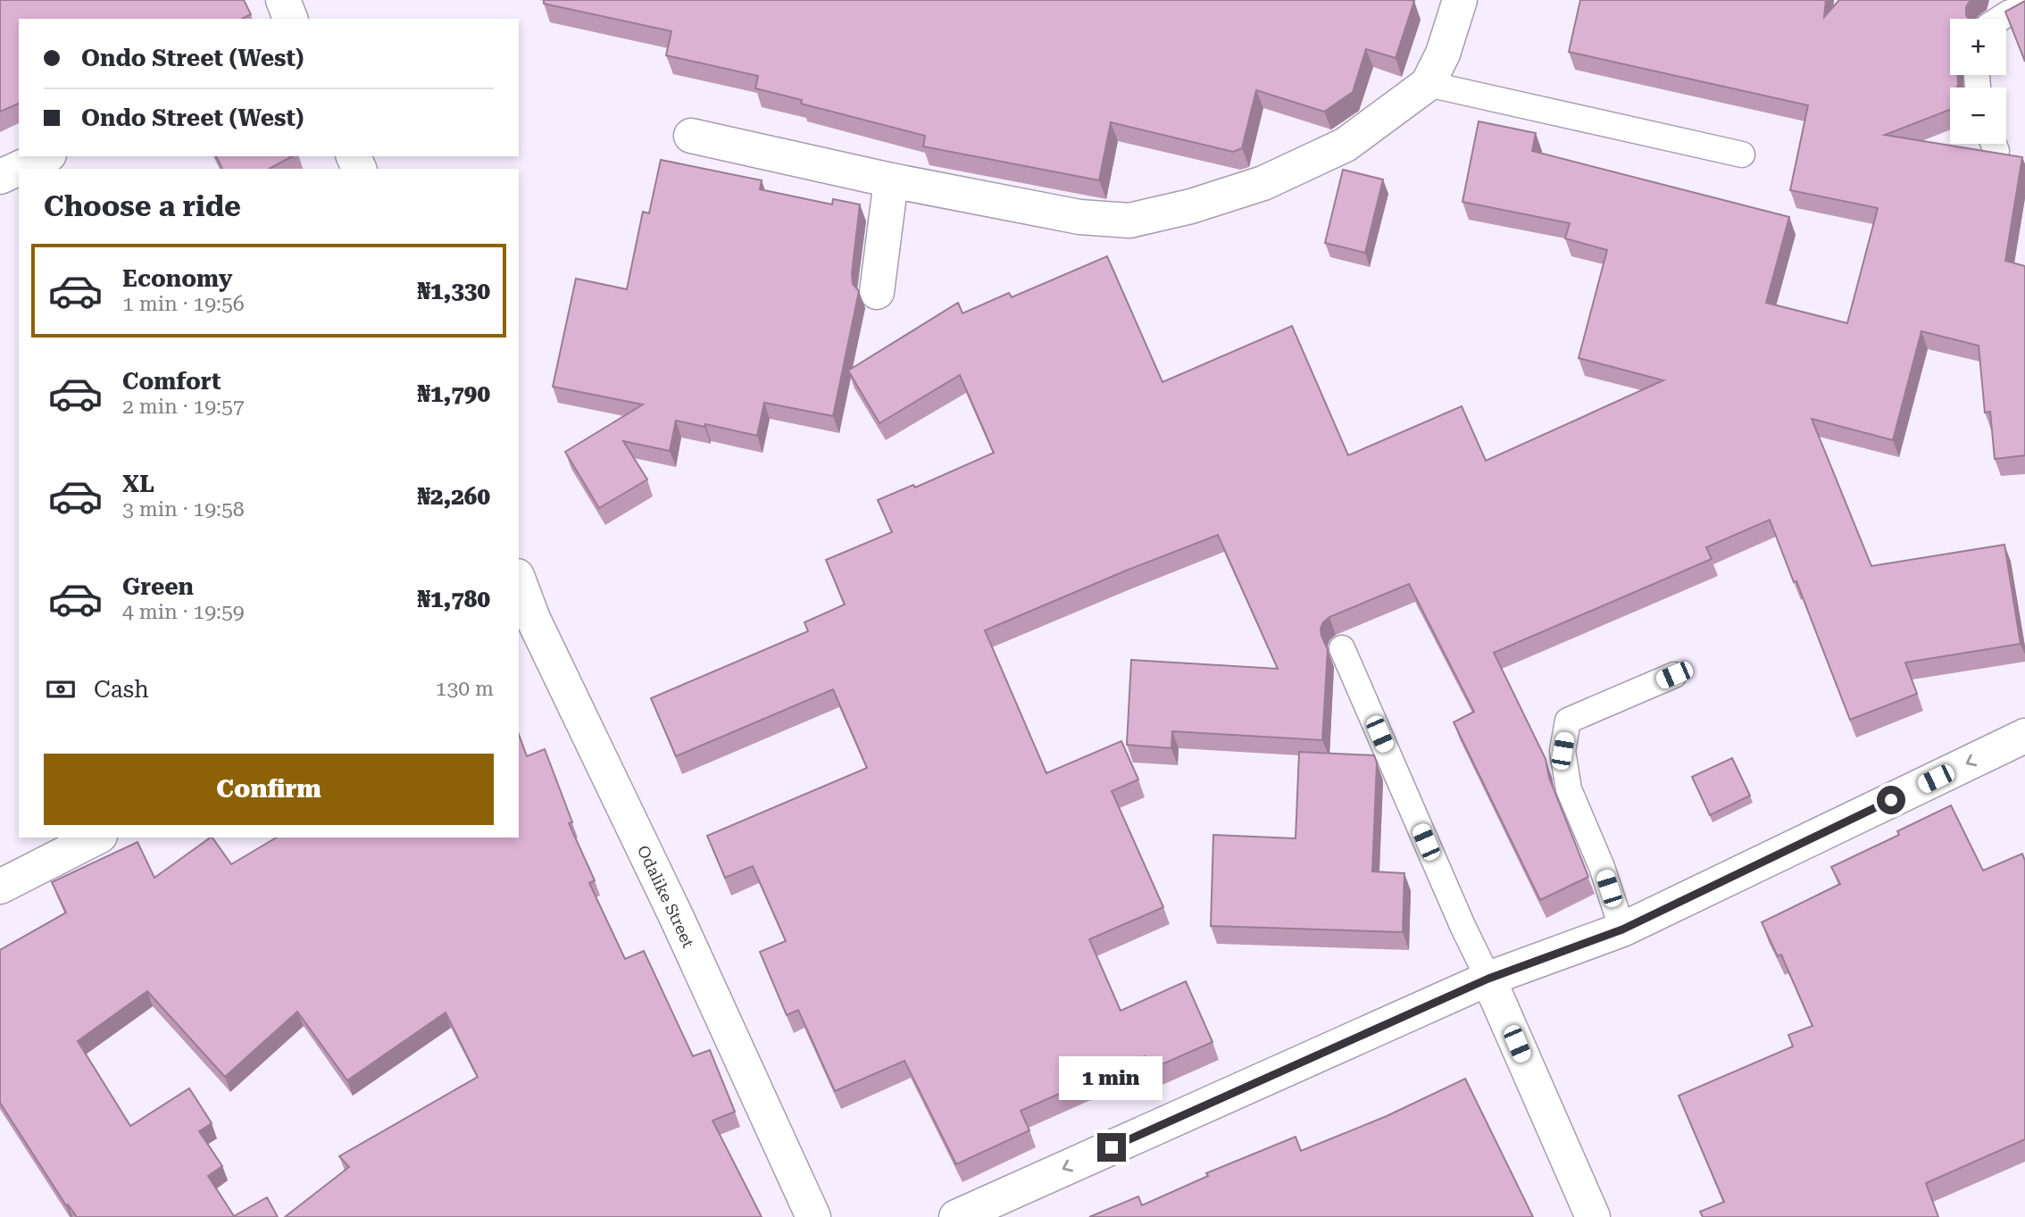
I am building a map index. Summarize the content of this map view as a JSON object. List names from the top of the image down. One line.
{"streets":{"street":["Odalike Street"]},"page":{"map_buttons":["+","−"],"banner":["Ondo Street (West)","Ondo Street (West)"],"heading":"Choose a ride","list":[{"name":"Economy","note":"1 min · 19:56","value":"₦1,330"},{"name":"Comfort","note":"2 min · 19:57","value":"₦1,790"},{"name":"XL","note":"3 min · 19:58","value":"₦2,260"},{"name":"Green","note":"4 min · 19:59","value":"₦1,780"}],"pay":["Cash","130 m"],"buttons":"Confirm","bubble":"1 min"}}
